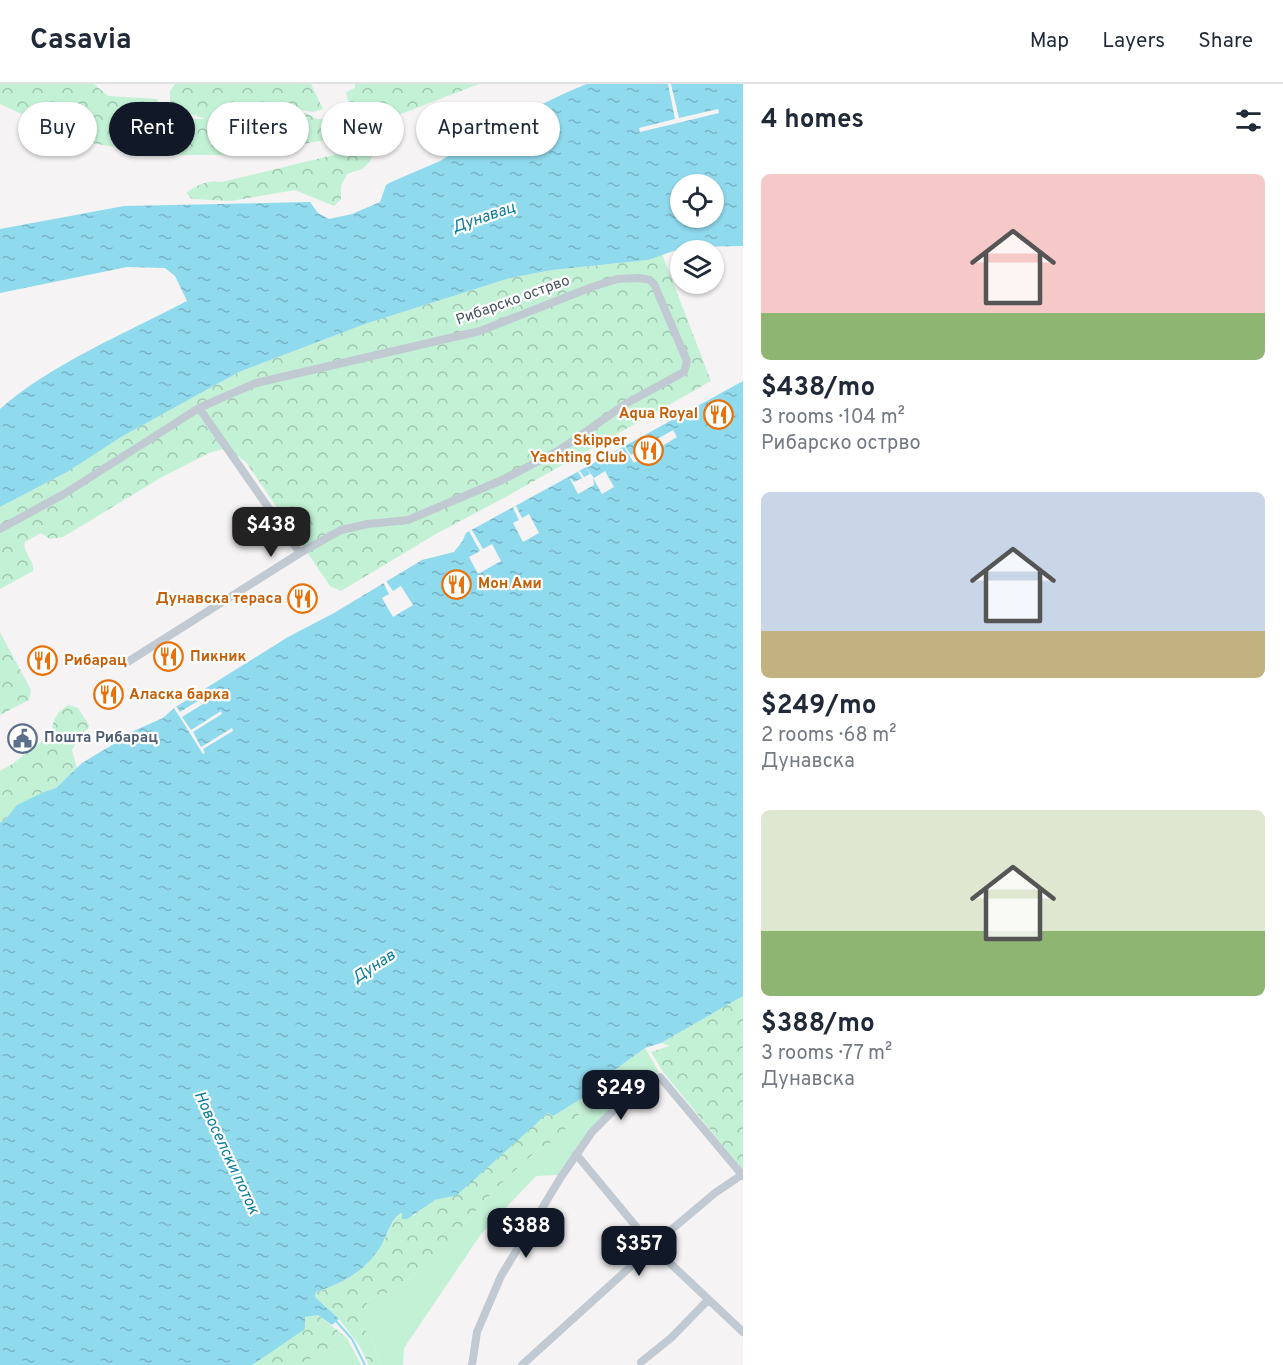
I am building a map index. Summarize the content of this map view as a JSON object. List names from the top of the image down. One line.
{"streets":{"street":["Рибарско острво"]},"water":["Дунавац","Дунав","Новоселски поток"],"places":{"restaurant":["Aqua Royal","Skipper Yachting Club","Мон Ами","Дунавска тераса","Пикник","Рибарац","Аласка барка"],"public building":["Пошта Рибарац"]},"page":{"header":"Casavia","nav":["Map","Layers","Share"],"heading":"4 homes","chip":["Buy","Rent","Filters","New","Apartment"],"list":[{"name":"$438/mo","note":"3 rooms · 104 m² · Рибарско острво"},{"name":"$249/mo","note":"2 rooms · 68 m² · Дунавска"},{"name":"$388/mo","note":"3 rooms · 77 m² · Дунавска"}],"price":["$438","$249","$388","$357"]}}
